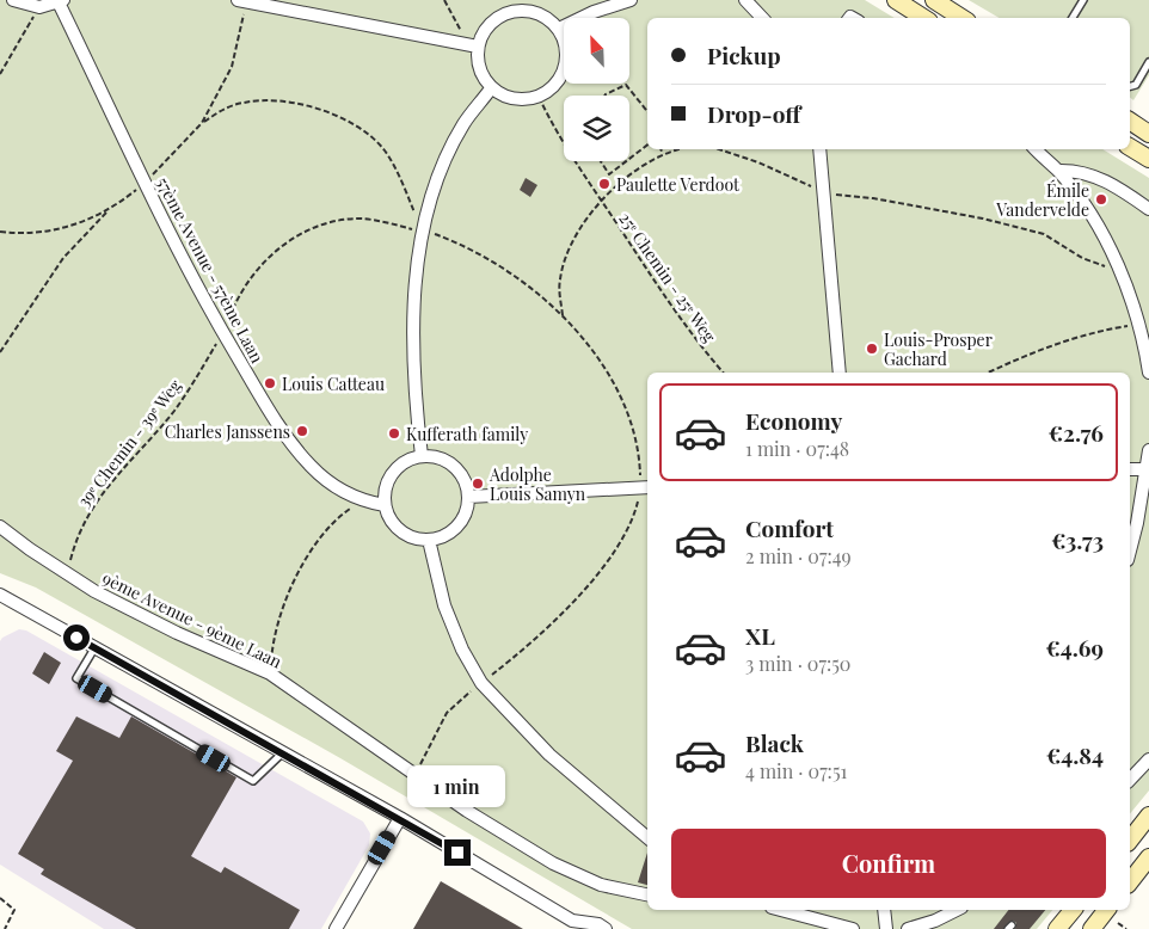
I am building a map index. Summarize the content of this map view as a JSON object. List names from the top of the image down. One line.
{"streets":{"street":["57ème Avenue - 57ème Laan","9ème Avenue - 9ème Laan"],"path":["25ᵉ Chemin - 25ᵉ Weg","39ᵉ Chemin - 39ᵉ Weg"]},"crossings":[["57ème Avenue - 57ème Laan","39ᵉ Chemin - 39ᵉ Weg"],["39ᵉ Chemin - 39ᵉ Weg","9ème Avenue - 9ème Laan"]],"places":["Paulette Verdoot","Émile Vandervelde","Louis-Prosper Gachard","Louis Catteau","Charles Janssens","Kufferath family","Adolphe Louis Samyn"],"north":"top left","page":{"banner":["Pickup","Drop-off"],"list":[{"name":"Economy","note":"1 min · 07:48","value":"€2.76"},{"name":"Comfort","note":"2 min · 07:49","value":"€3.73"},{"name":"XL","note":"3 min · 07:50","value":"€4.69"},{"name":"Black","note":"4 min · 07:51","value":"€4.84"}],"bubble":"1 min","buttons":"Confirm"}}
